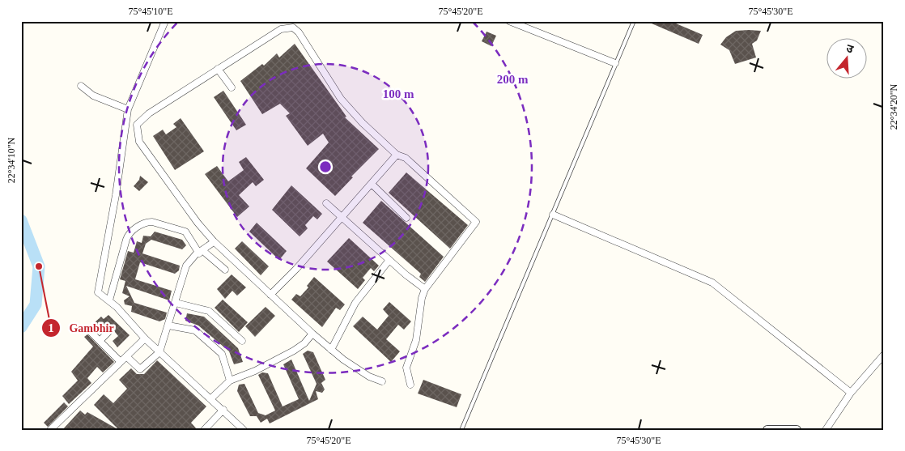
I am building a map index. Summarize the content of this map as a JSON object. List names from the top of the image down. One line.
{"places":["Gambhir"],"north":"top","coordinates":["75°45'10\"E","75°45'20\"E","75°45'30\"E","22°34'20\"N","22°34'10\"N"],"rings":["200 m","100 m"]}
